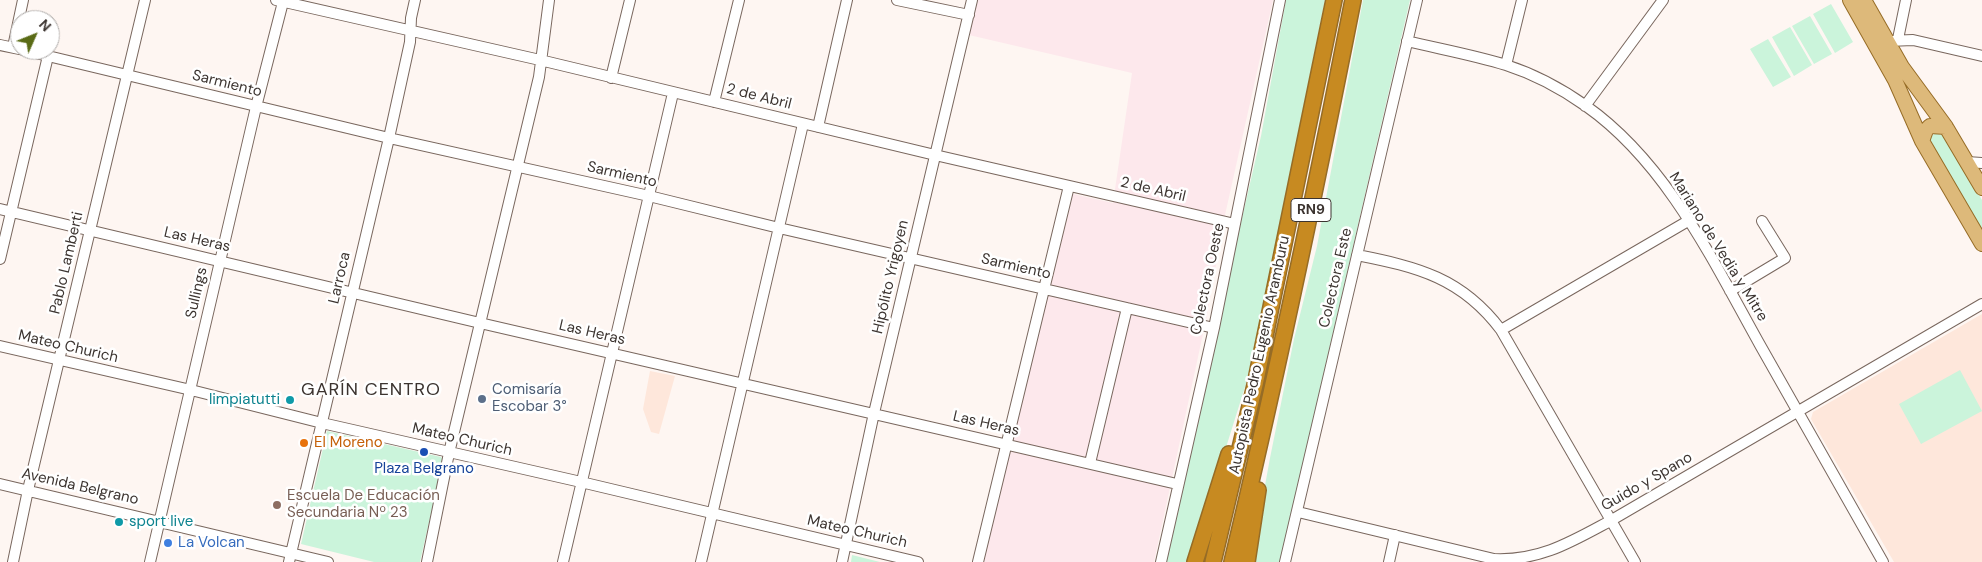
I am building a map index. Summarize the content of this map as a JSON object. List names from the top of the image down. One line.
{"streets":{"highway":["RN9","Autopista Pedro Eugenio Aramburu"],"street":["Sarmiento","2 de Abril","Las Heras","Mariano de Vedia y Mitre","Pablo Lamberti","Hipólito Yrigoyen","Larroca","Colectora Este","Colectora Oeste","Sullings","Mateo Churich","Guido y Spano","Avenida Belgrano"]},"crossings":[["Sarmiento","Pablo Lamberti"],["Sarmiento","Hipólito Yrigoyen"],["Sarmiento","Larroca"],["Sarmiento","Colectora Oeste"],["Sarmiento","Sullings"],["2 de Abril","Hipólito Yrigoyen"],["2 de Abril","Larroca"],["2 de Abril","Colectora Oeste"],["2 de Abril","Sullings"],["Las Heras","Pablo Lamberti"],["Las Heras","Hipólito Yrigoyen"],["Las Heras","Larroca"],["Las Heras","Colectora Oeste"],["Las Heras","Sullings"],["Mariano de Vedia y Mitre","Colectora Este"],["Mariano de Vedia y Mitre","Guido y Spano"],["Pablo Lamberti","Mateo Churich"],["Pablo Lamberti","Avenida Belgrano"],["Hipólito Yrigoyen","Mateo Churich"],["Larroca","Mateo Churich"],["Larroca","Avenida Belgrano"],["Colectora Este","Guido y Spano"],["Sullings","Mateo Churich"],["Sullings","Avenida Belgrano"]],"districts":["GARÍN CENTRO"],"places":["Comisaría Escobar 3°","limpiatutti","El Moreno","Plaza Belgrano","Escuela De Educación Secundaria Nº 23","sport live","La Volcan"],"north":"top right"}
